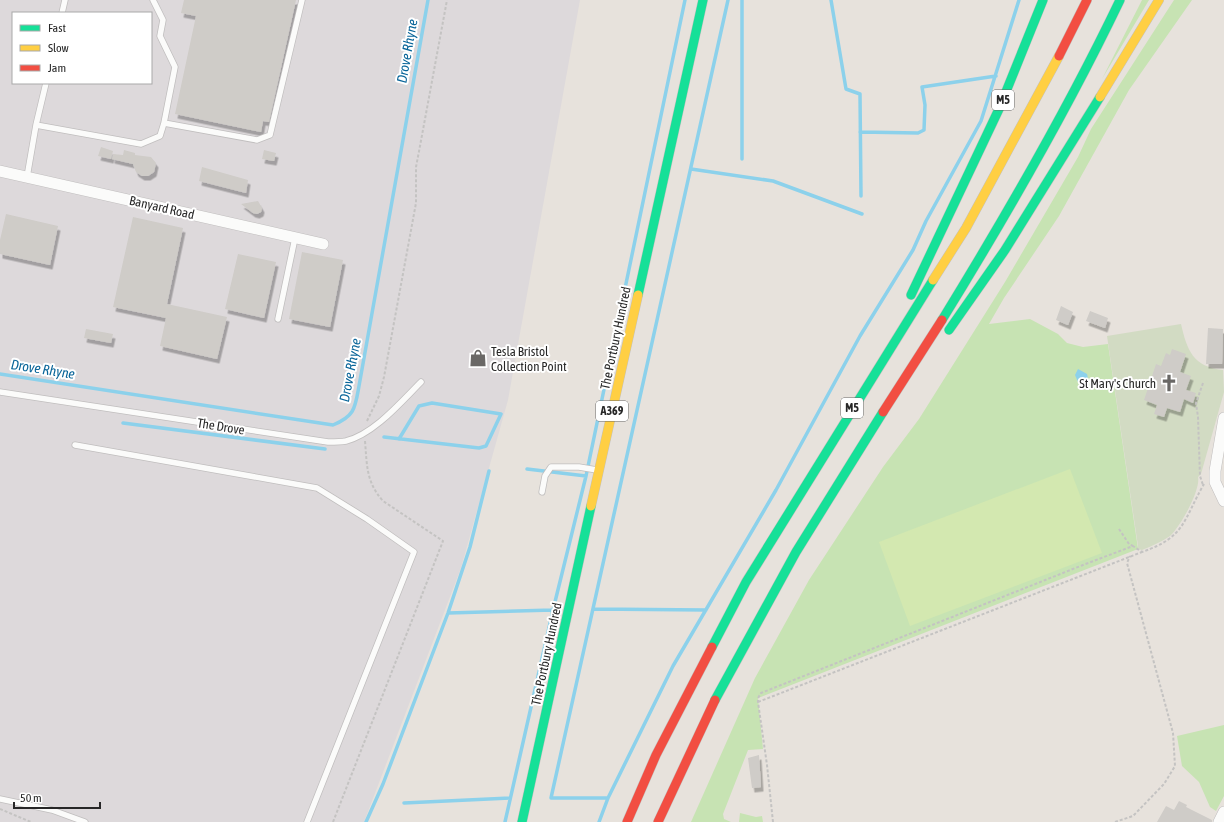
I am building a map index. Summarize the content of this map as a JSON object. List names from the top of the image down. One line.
{"streets":{"main road":["M5","The Portbury Hundred","A369"],"street":["Banyard Road"],"lane":["The Drove"]},"water":["Drove Rhyne"],"places":{"shop":["Tesla Bristol Collection Point"],"church":["St Mary's Church"]},"legend":["Fast","Slow","Jam"],"scale_bar":"50 m"}
